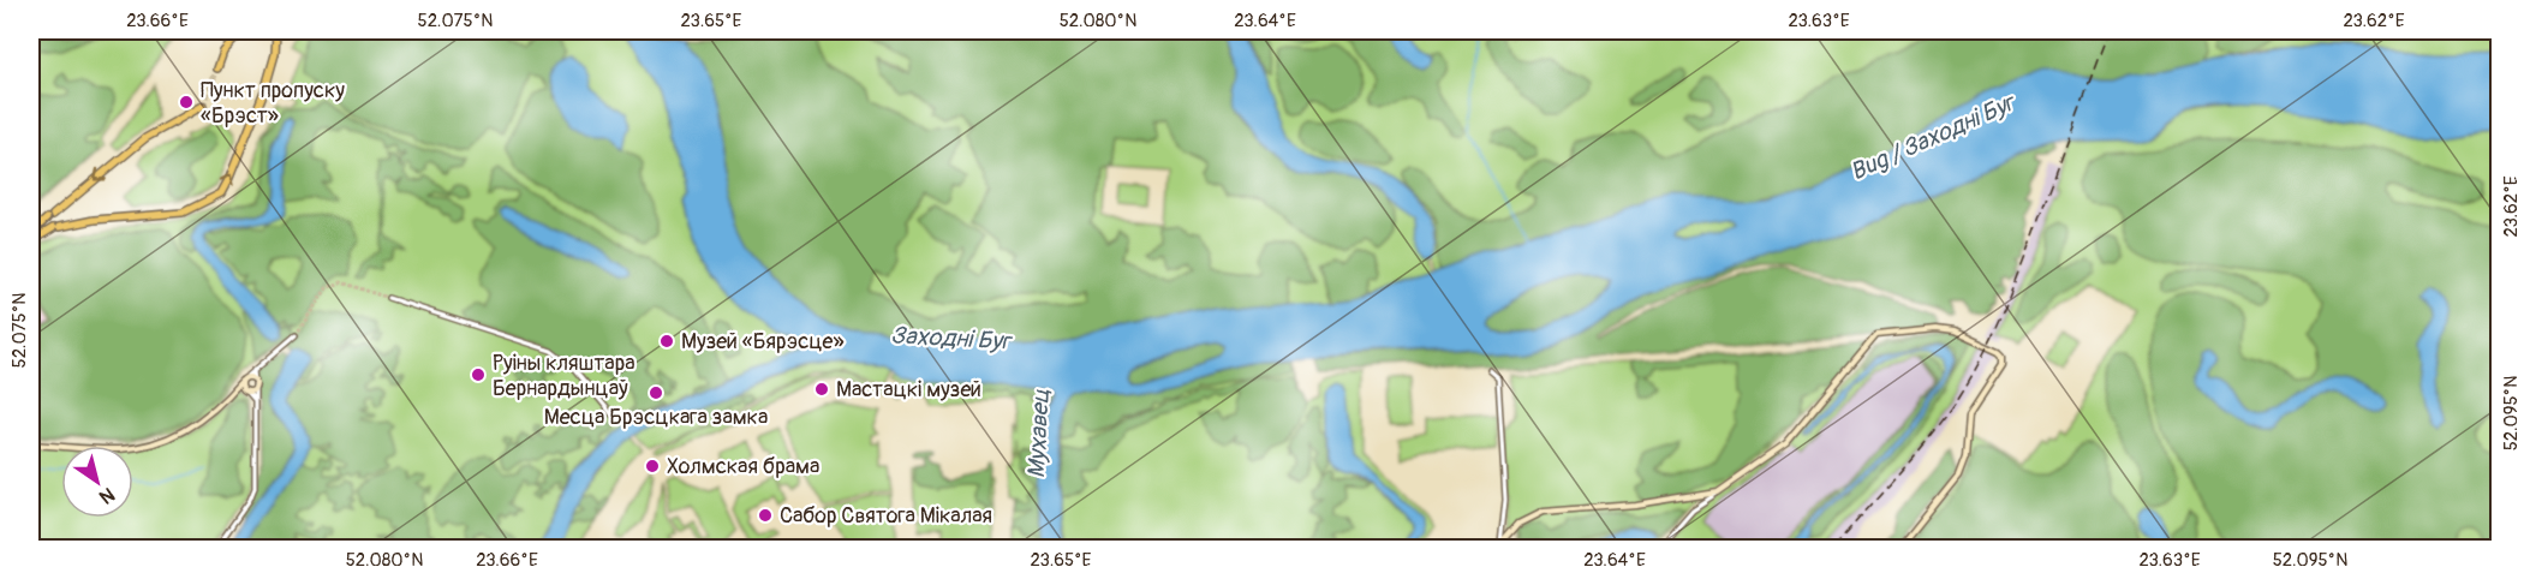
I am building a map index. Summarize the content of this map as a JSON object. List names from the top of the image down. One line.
{"water":["Bug / Заходні Буг","Заходні Буг","Мухавец"],"places":["Пункт пропуску «Брэст»","Музей «Бярэсце»","Руіны кляштара Бернардынцаў","Мастацкі музей","Месца Брэсцкага замка","Холмская брама","Сабор Святога Мікалая"],"north":"bottom right","coordinates":["23.66°E","52.075°N","23.65°E","52.080°N","23.64°E","23.63°E","23.62°E","52.095°N"]}
